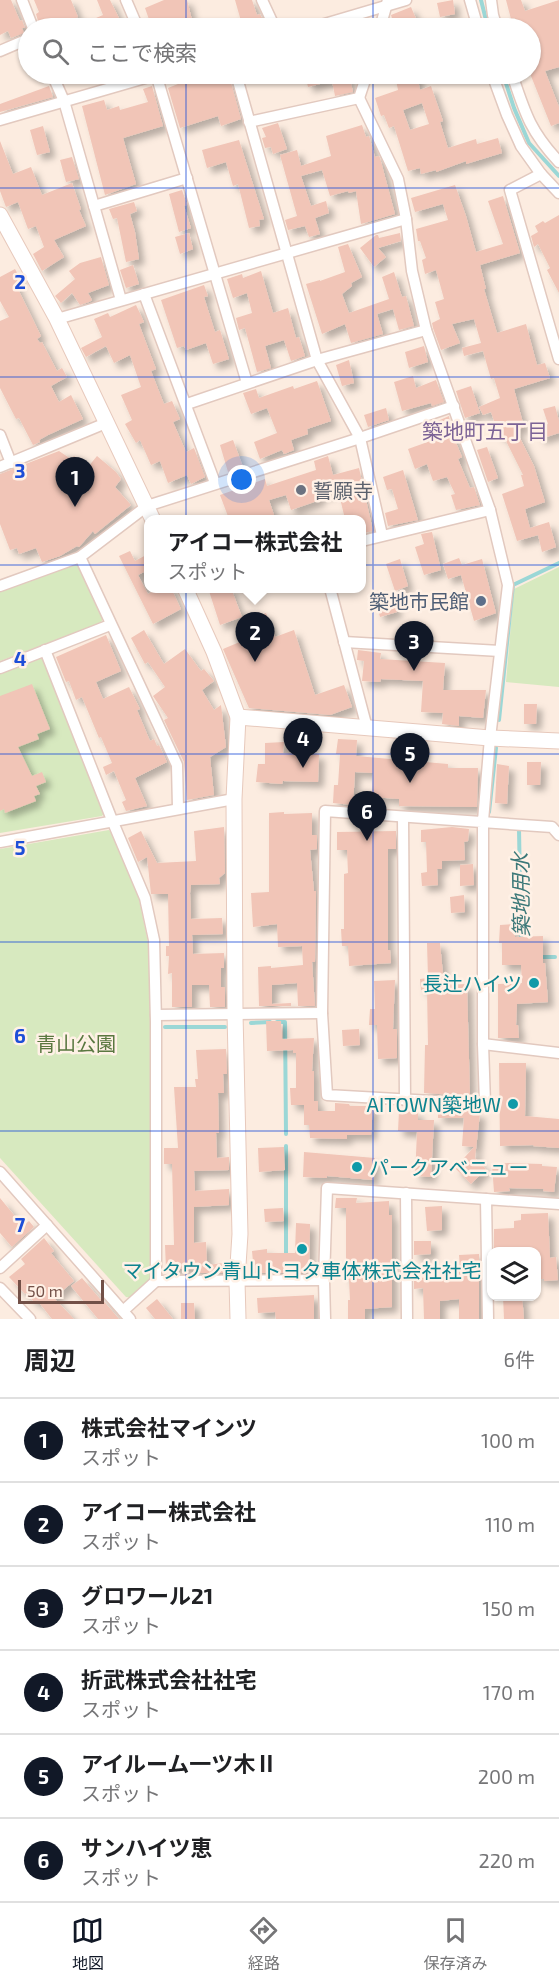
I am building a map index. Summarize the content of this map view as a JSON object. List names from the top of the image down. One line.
{"districts":["築地町五丁目"],"water":["築地用水"],"parks":["青山公園"],"places":["誓願寺","築地市民館","長辻ハイツ","AITOWN築地W","パークアベニュー","マイタウン青山トヨタ車体株式会社社宅"],"scale_bar":"50 m","page":{"search":"ここで検索","pins":["1","2","3","4","5","6"],"popup":["アイコー株式会社","スポット"],"scale":"50 m","heading":["周辺","6件"],"list":[{"mark":"1","name":"株式会社マインツ","note":"スポット","value":"100 m"},{"mark":"2","name":"アイコー株式会社","note":"スポット","value":"110 m"},{"mark":"3","name":"グロワール21","note":"スポット","value":"150 m"},{"mark":"4","name":"折武株式会社社宅","note":"スポット","value":"170 m"},{"mark":"5","name":"アイルーム一ツ木Ⅱ","note":"スポット","value":"200 m"},{"mark":"6","name":"サンハイツ恵","note":"スポット","value":"220 m"}],"nav":["地図","経路","保存済み"]},"grid":{"rows":["2","3","4","5","6","7"]}}
